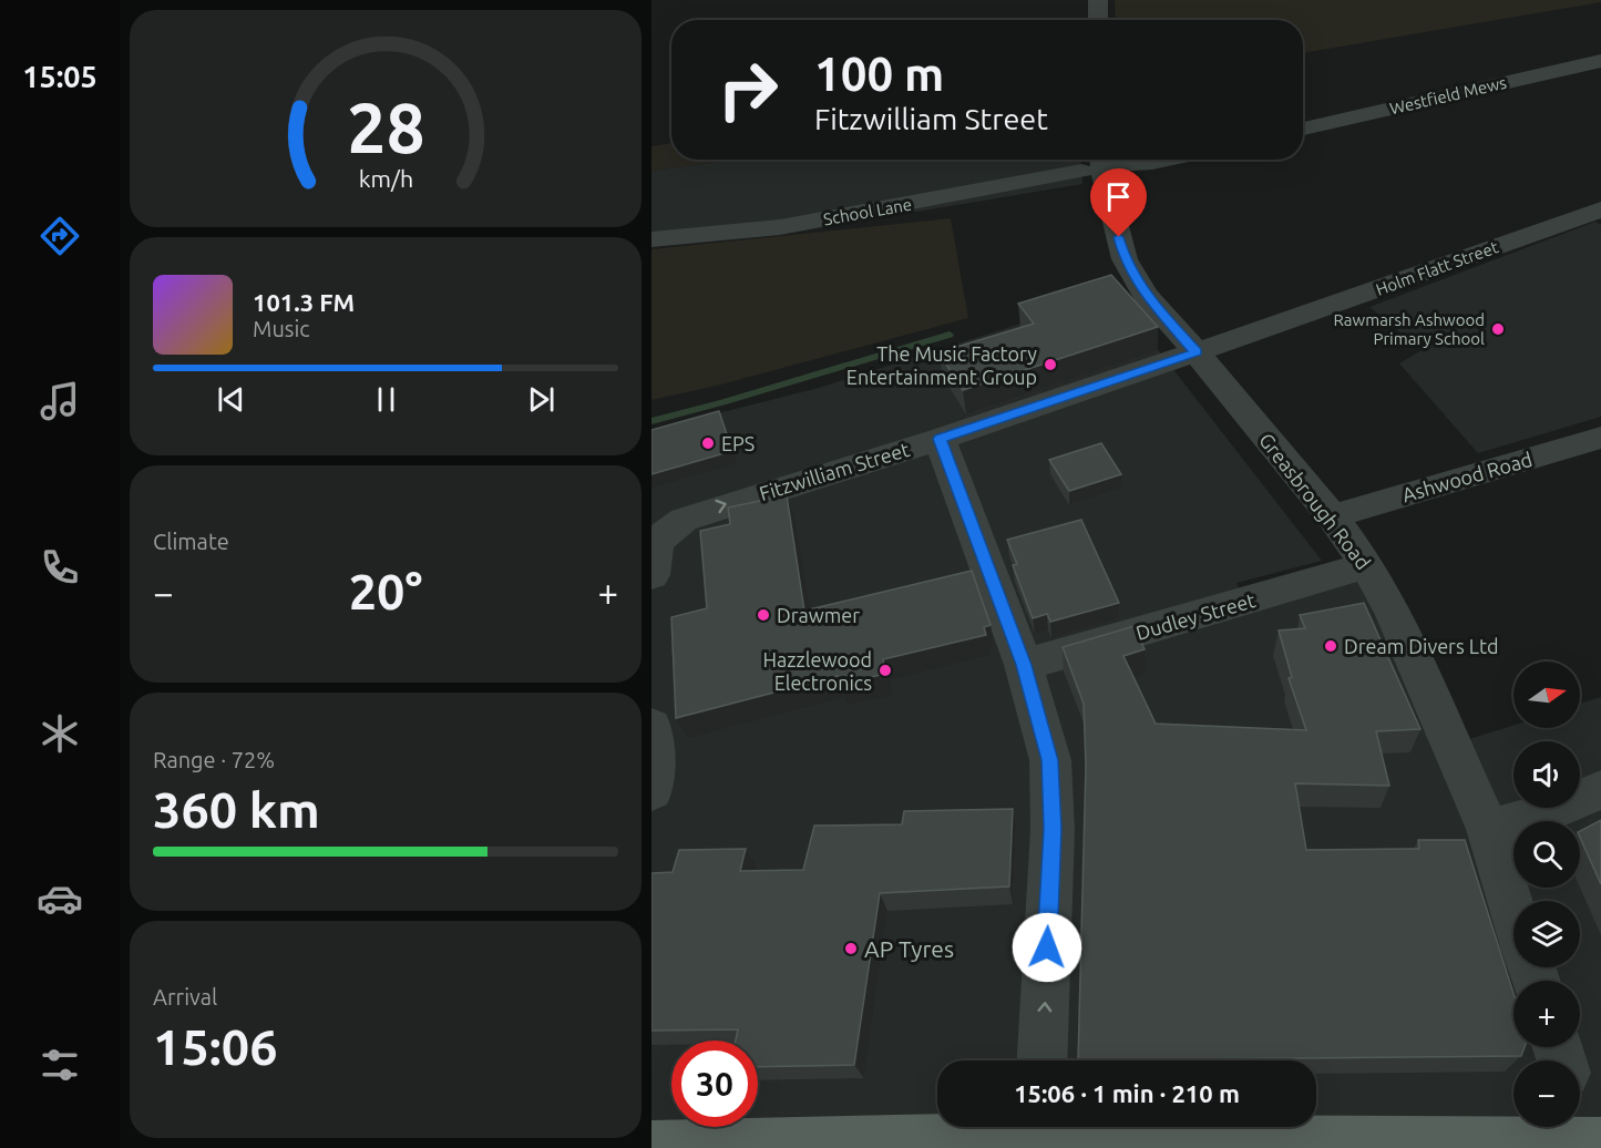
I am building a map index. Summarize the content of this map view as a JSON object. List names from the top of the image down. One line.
{"streets":{"street":["Westfield Mews","School Lane","Holm Flatt Street","Fitzwilliam Street","Ashwood Road","Greasbrough Road","Dudley Street"]},"crossings":[["School Lane","Greasbrough Road"],["Holm Flatt Street","Fitzwilliam Street"],["Holm Flatt Street","Greasbrough Road"],["Fitzwilliam Street","Greasbrough Road"],["Ashwood Road","Greasbrough Road"],["Greasbrough Road","Dudley Street"]],"one_way":["Fitzwilliam Street"],"places":["Rawmarsh Ashwood Primary School","The Music Factory Entertainment Group","EPS","Drawmer","Dream Divers Ltd","Hazzlewood Electronics","AP Tyres"],"north":"right","page":{"tabs":"15:05","turn":["100 m","Fitzwilliam Street"],"song":["101.3 FM","Music"],"tile":["Climate",["Range · 72%","360 km"],["Arrival","15:06"]],"heat":["−","20°","+"],"map_buttons":["+","−"],"limit":"30","trip":"15:06 · 1 min · 210 m","gauge":["28","km/h"]}}
